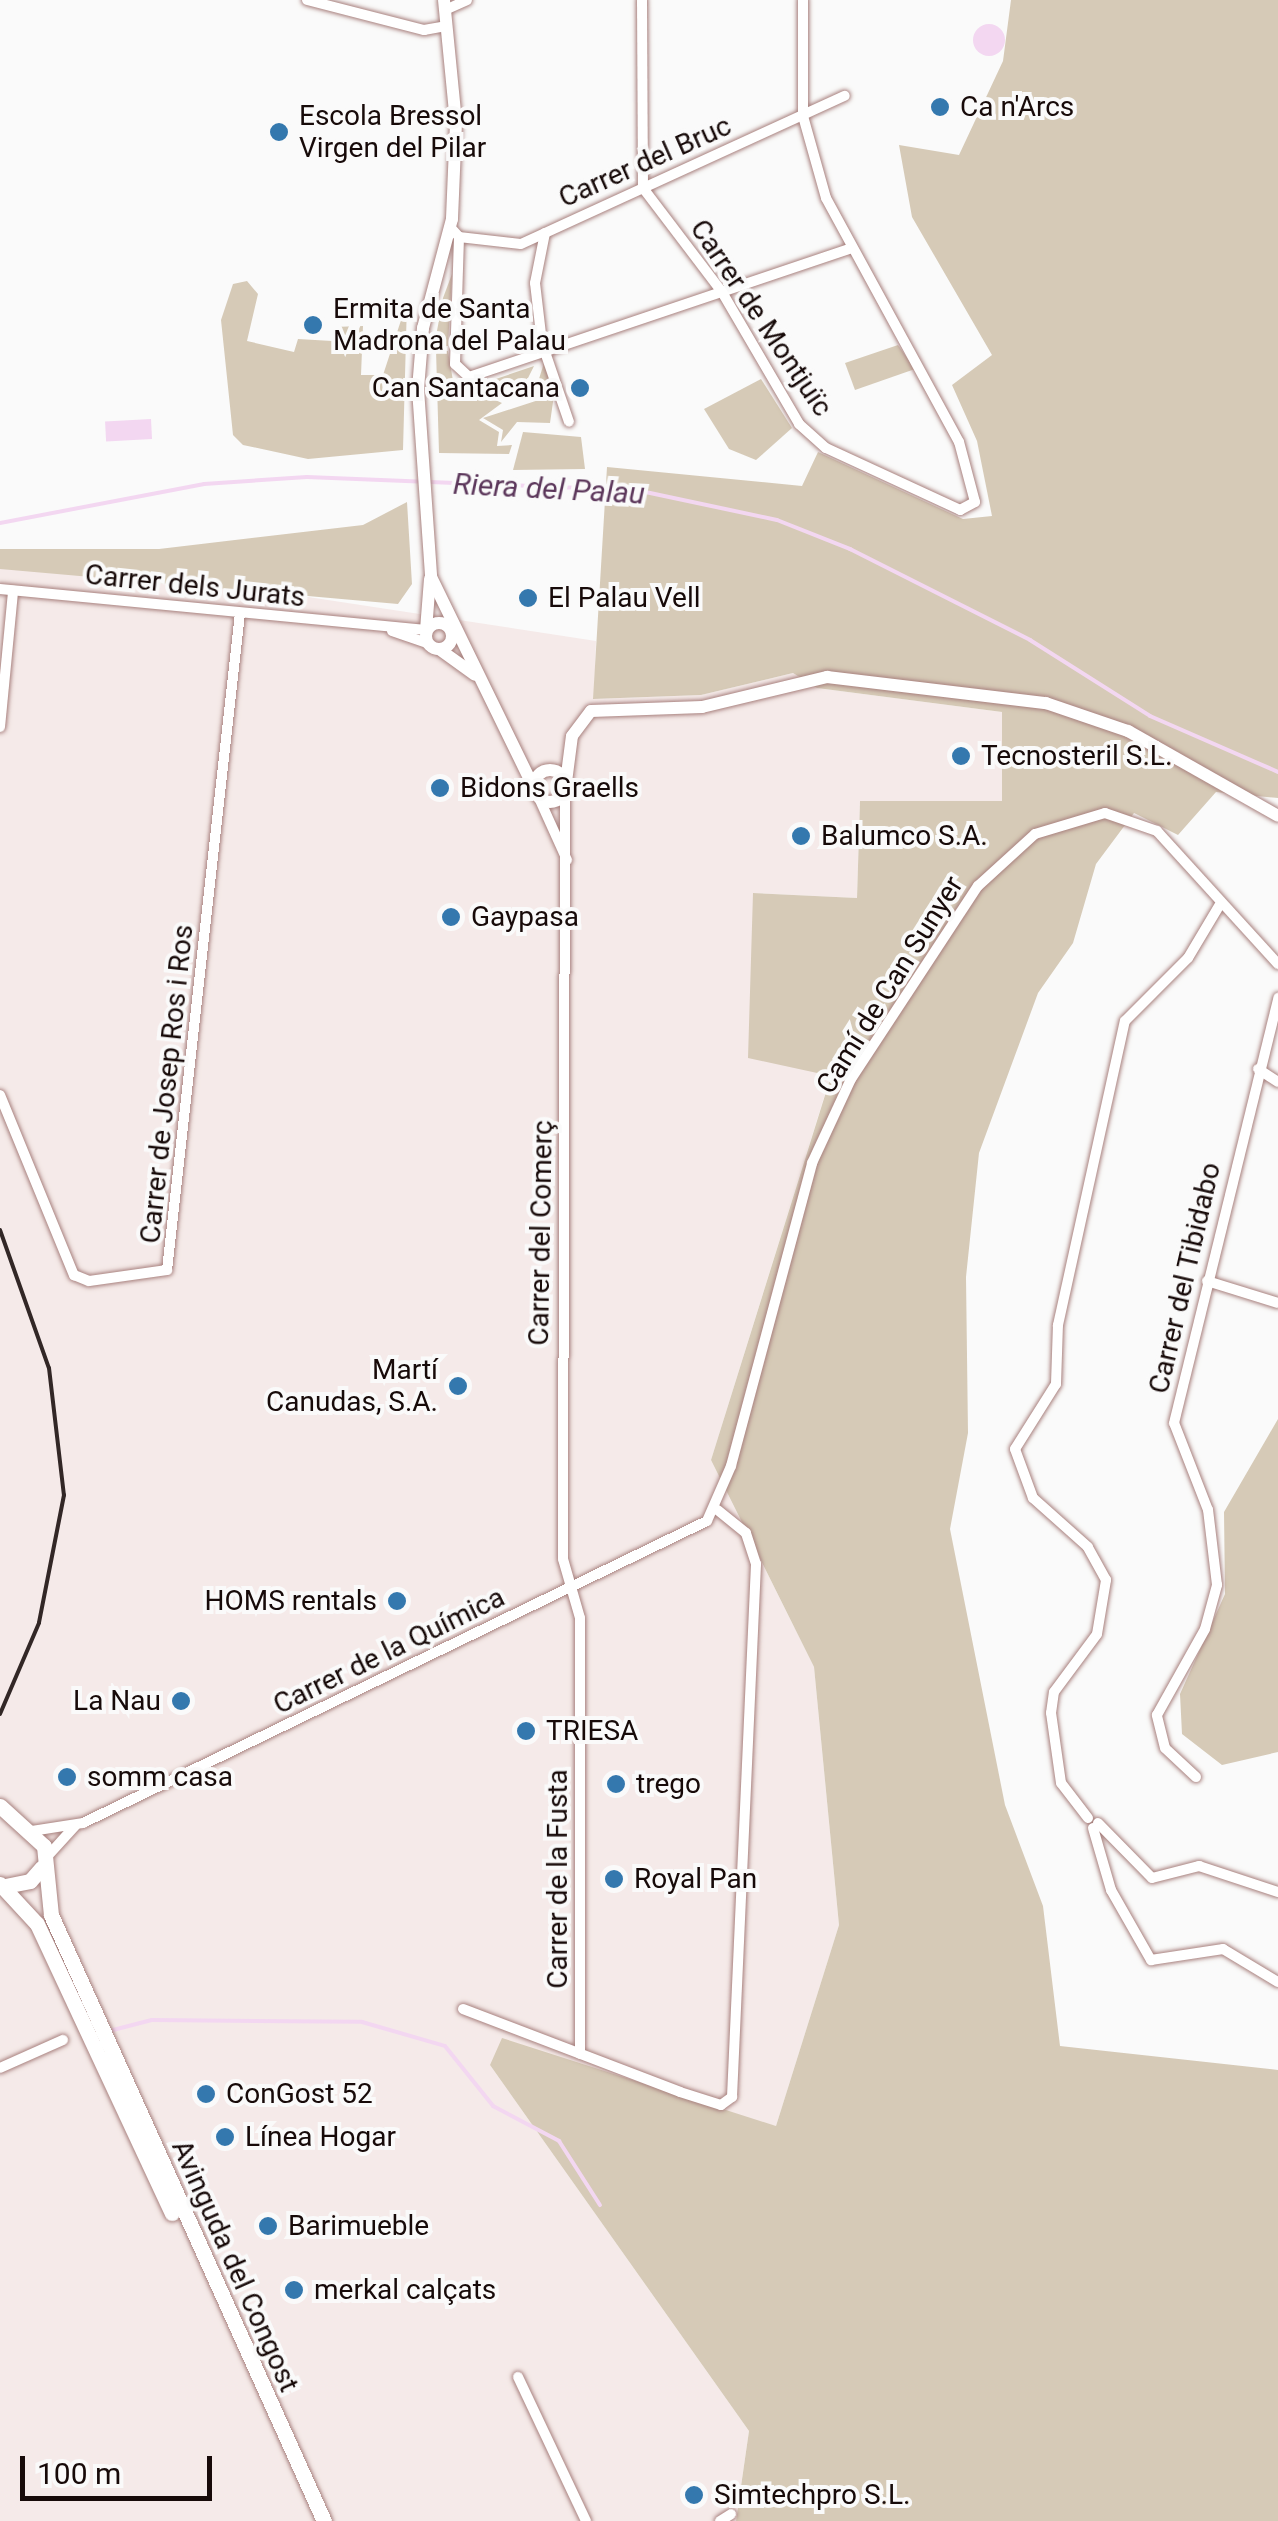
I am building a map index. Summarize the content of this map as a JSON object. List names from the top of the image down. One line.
{"streets":{"main road":["Avinguda del Congost"],"street":["Carrer del Bruc","Carrer de Montjuïc","Carrer dels Jurats","Camí de Can Sunyer","Carrer de Josep Ros i Ros","Carrer del Comerç","Carrer del Tibidabo","Carrer de la Química","Carrer de la Fusta"]},"crossings":[["Carrer del Bruc","Carrer de Montjuïc"],["Carrer dels Jurats","Carrer de Josep Ros i Ros"],["Carrer dels Jurats","Carrer del Comerç"],["Camí de Can Sunyer","Carrer de la Química"],["Carrer del Comerç","Carrer de la Química"],["Carrer del Comerç","Carrer de la Fusta"],["Carrer de la Química","Carrer de la Fusta"]],"water":["Riera del Palau"],"places":["Ca n'Arcs","Escola Bressol Virgen del Pilar","Ermita de Santa Madrona del Palau","Can Santacana","El Palau Vell","Tecnosteril S.L.","Bidons Graells","Balumco S.A.","Gaypasa","Martí Canudas, S.A.","HOMS rentals","La Nau","TRIESA","somm casa","trego","Royal Pan","ConGost 52","Línea Hogar","Barimueble","merkal calçats","Simtechpro S.L."],"scale_bar":"100 m"}
